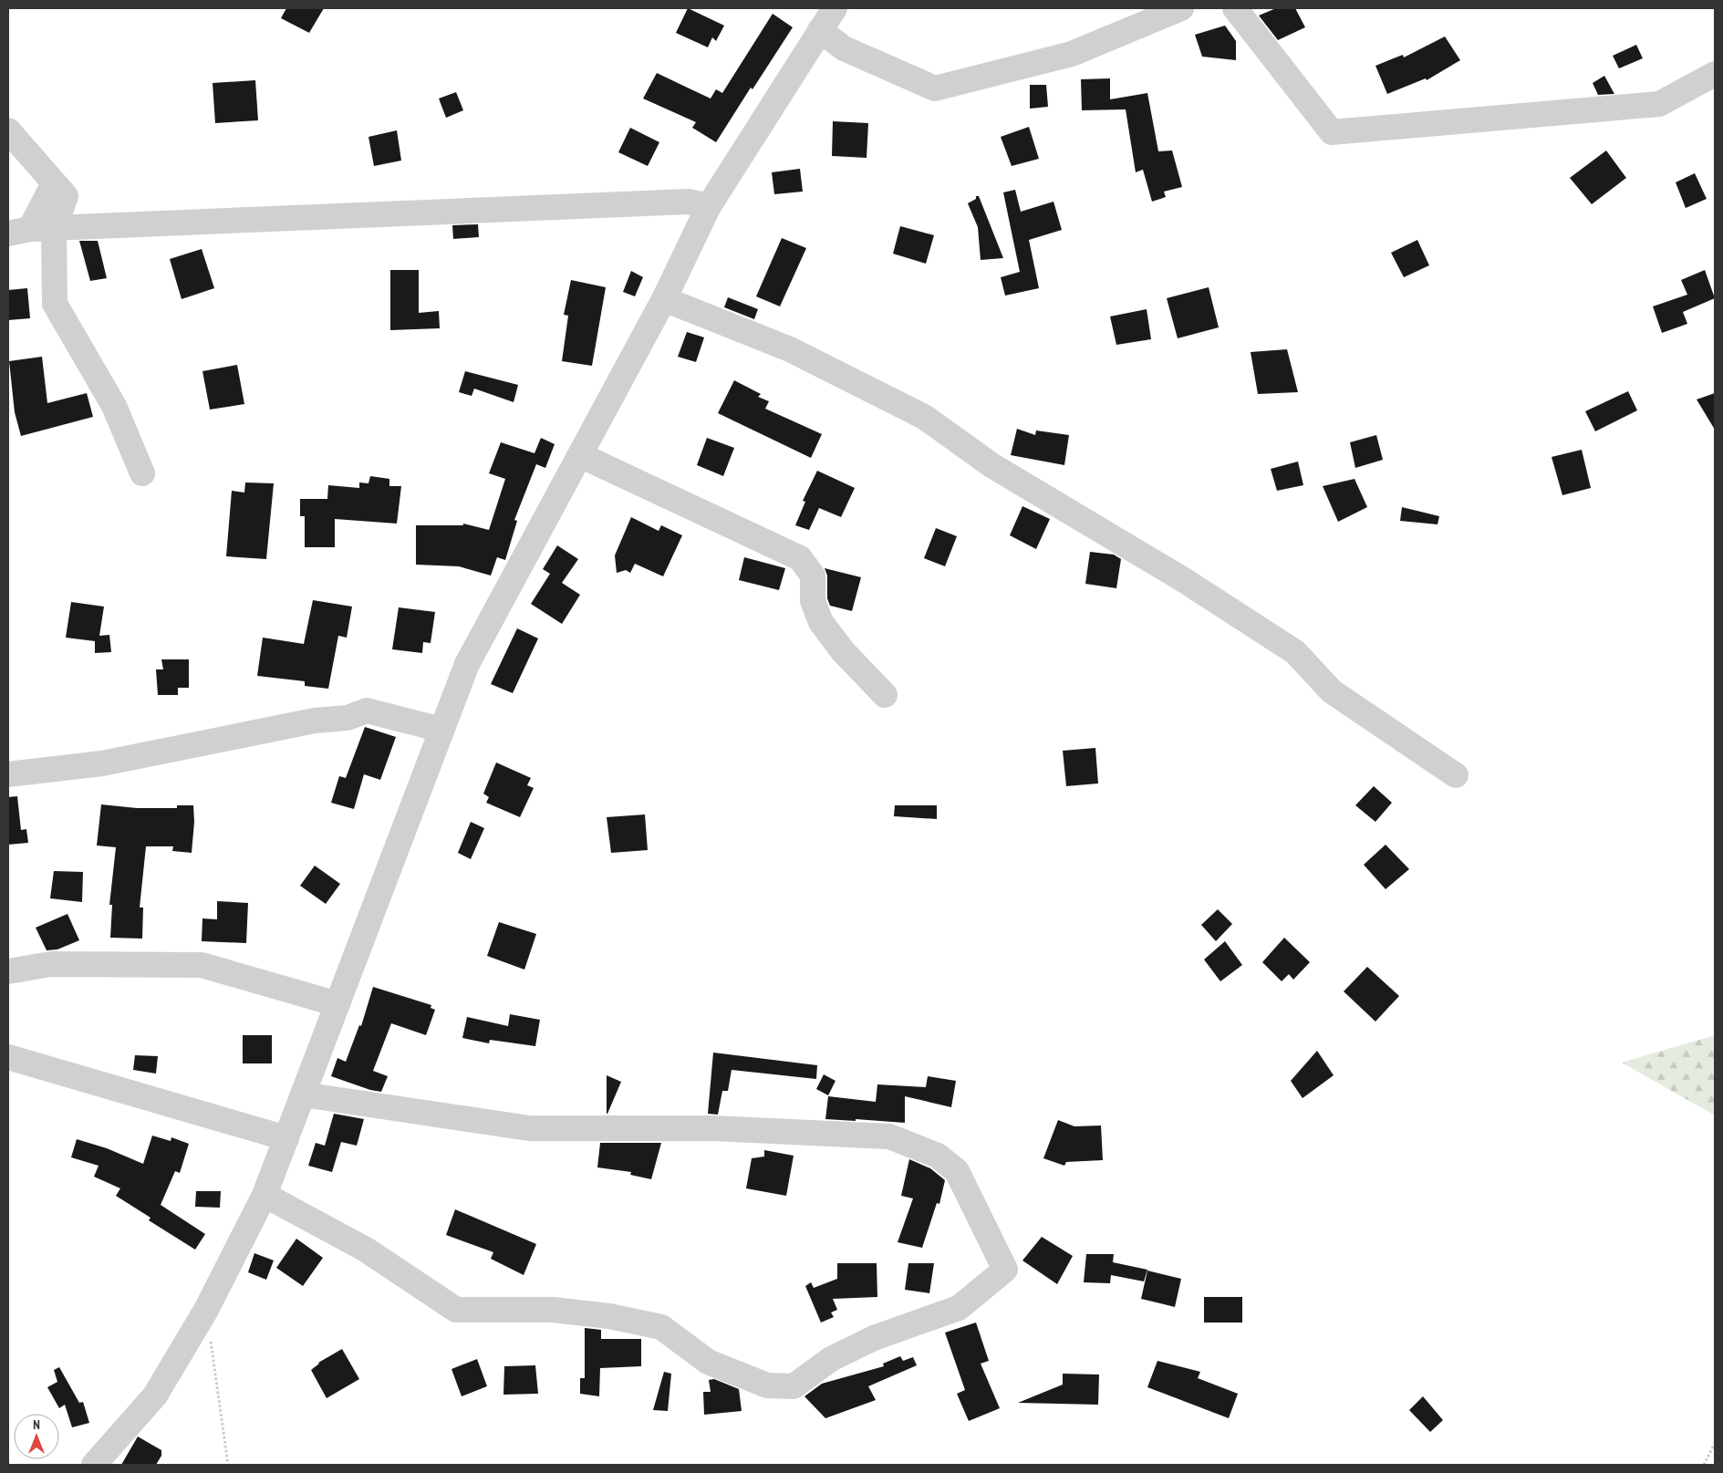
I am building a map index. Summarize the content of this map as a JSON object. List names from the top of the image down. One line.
{"north":"top"}
